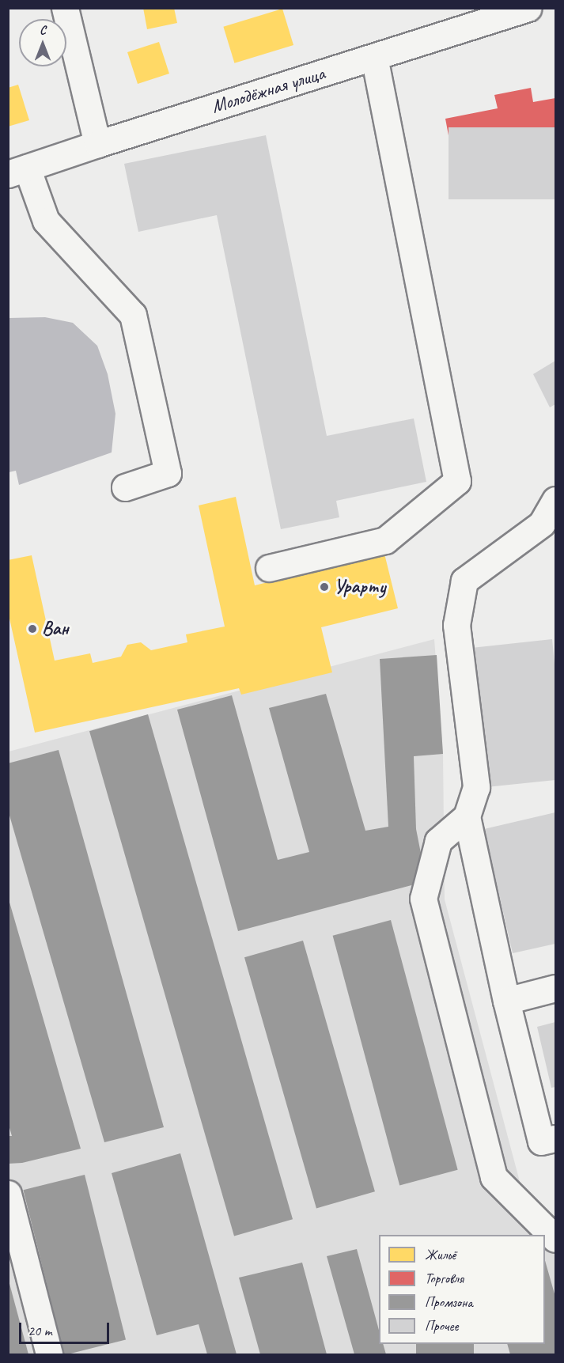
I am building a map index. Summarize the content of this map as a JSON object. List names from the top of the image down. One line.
{"streets":{"street":["Молодёжная улица"]},"places":["Урарту","Ван"],"legend":["Жильё","Торговля","Промзона","Прочее"],"scale_bar":"20 m","north":"top"}
